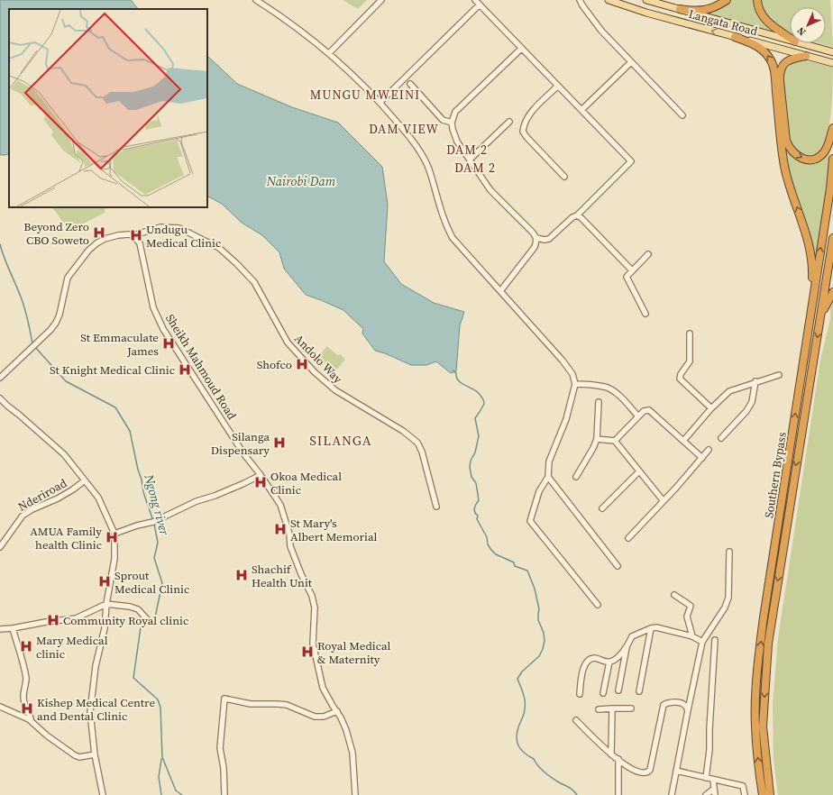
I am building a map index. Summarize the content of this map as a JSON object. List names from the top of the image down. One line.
{"streets":{"highway":["Southern Bypass"],"main road":["Langata Road"],"street":["Andolo Way","Sheikh Mahmoud Road","Nderiroad"]},"crossings":[["Andolo Way","Sheikh Mahmoud Road"]],"districts":["MUNGU MWEINI","DAM VIEW","DAM 2","DAM 2","SILANGA"],"water":["Nairobi Dam","Ngong river"],"places":{"hospital":["Beyond Zero CBO Soweto","Undugu Medical Clinic","St Emmaculate James","Shofco","St Knight Medical Clinic","Silanga Dispensary","Okoa Medical Clinic","St Mary's Albert Memorial","AMUA Family health Clinic","Shachif Health Unit","Sprout Medical Clinic","Community Royal clinic","Mary Medical clinic","Royal Medical & Maternity","Kishep Medical Centre and Dental Clinic"]},"north":"bottom left"}
